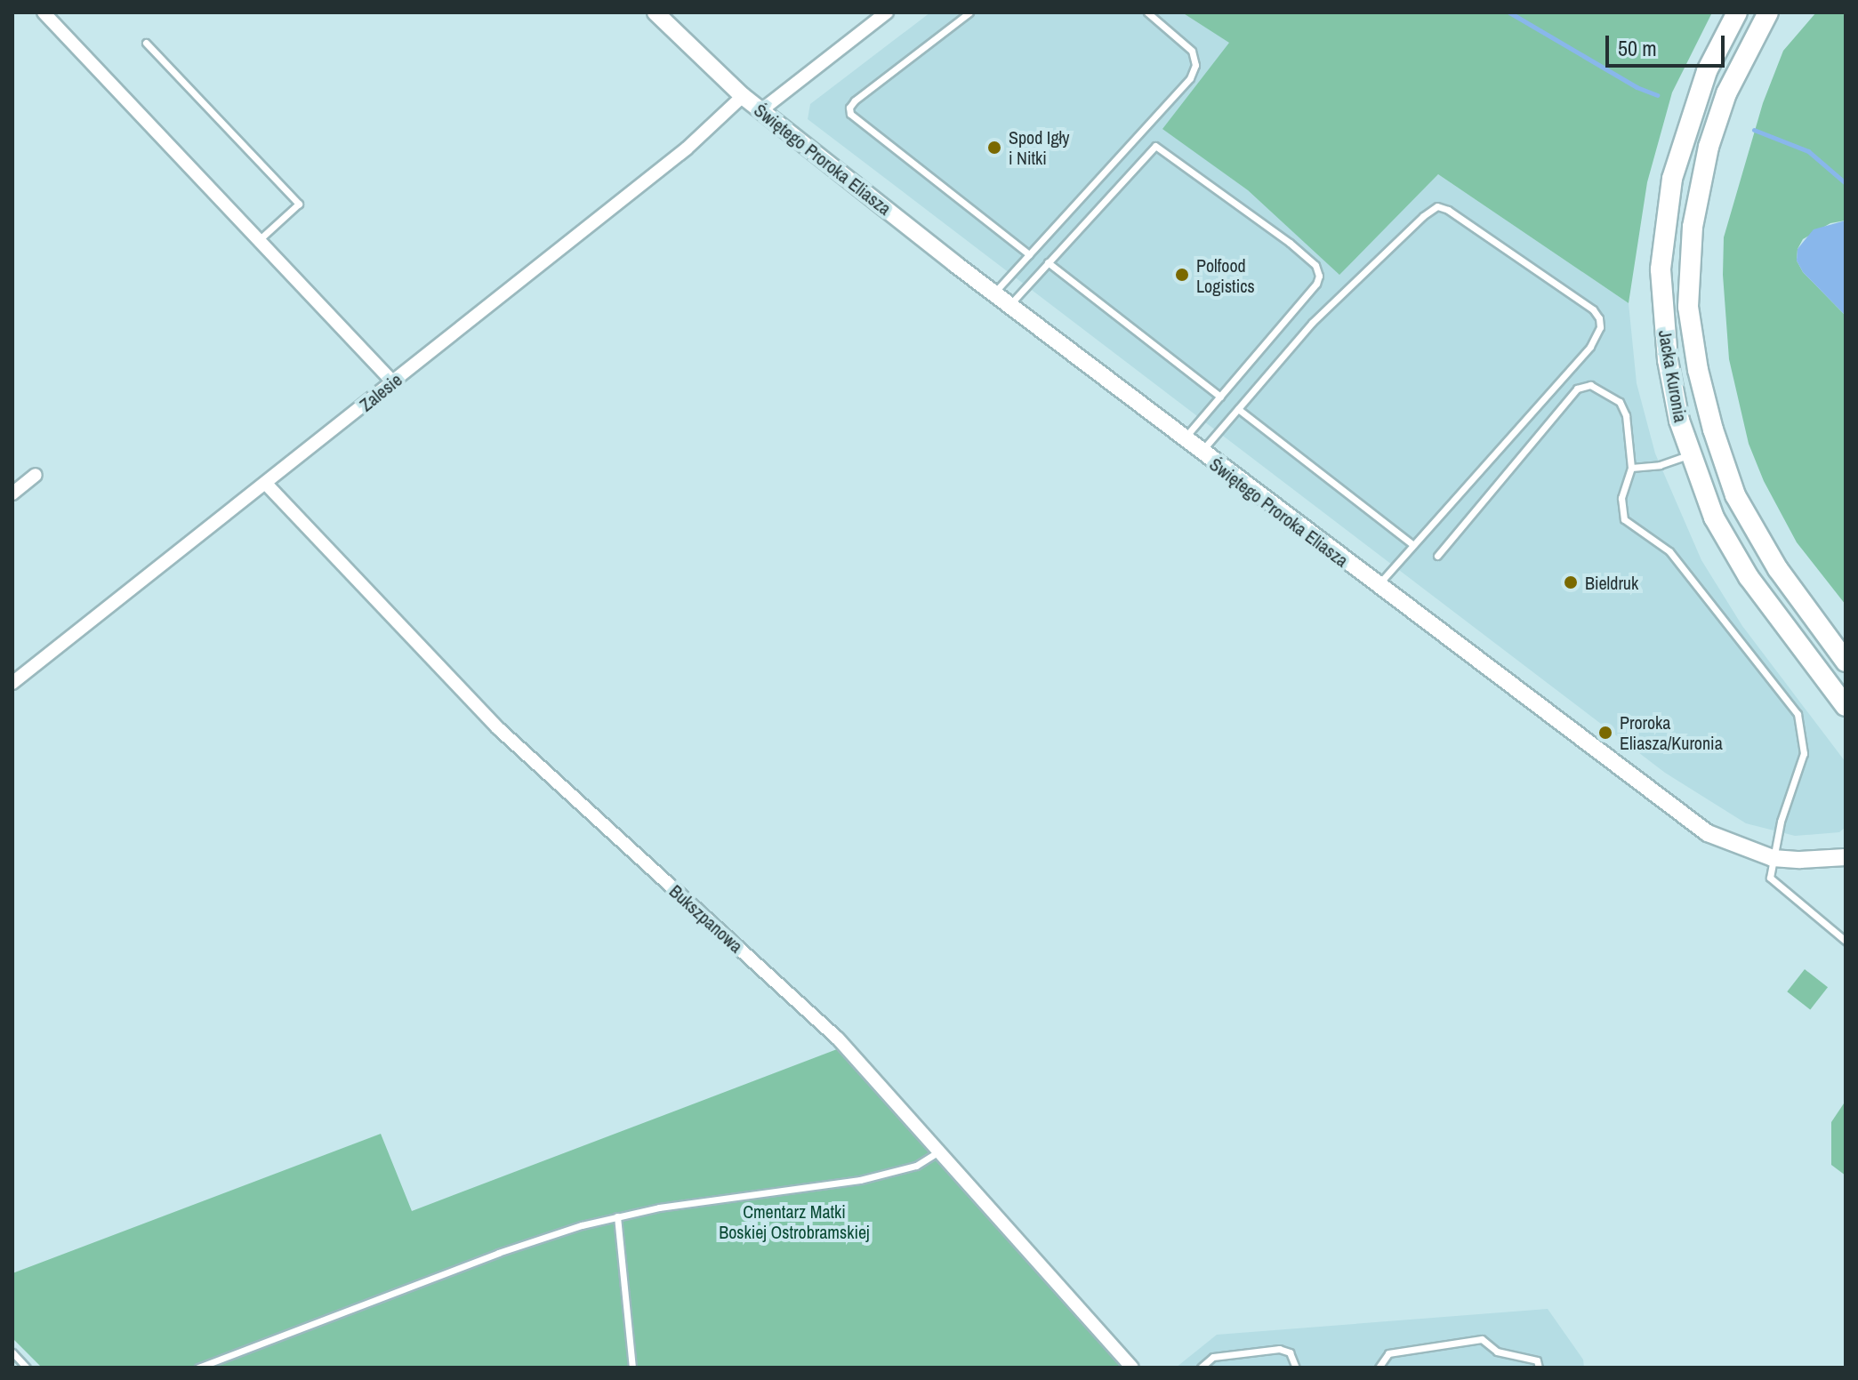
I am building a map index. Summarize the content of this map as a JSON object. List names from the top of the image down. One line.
{"streets":{"main road":["Jacka Kuronia"],"street":["Świętego Proroka Eliasza","Zalesie","Bukszpanowa"]},"crossings":[["Świętego Proroka Eliasza","Zalesie"],["Zalesie","Bukszpanowa"]],"parks":["Cmentarz Matki Boskiej Ostrobramskiej"],"places":["Spod Igły i Nitki","Polfood Logistics","Bieldruk","Proroka Eliasza/Kuronia"],"scale_bar":"50 m"}
